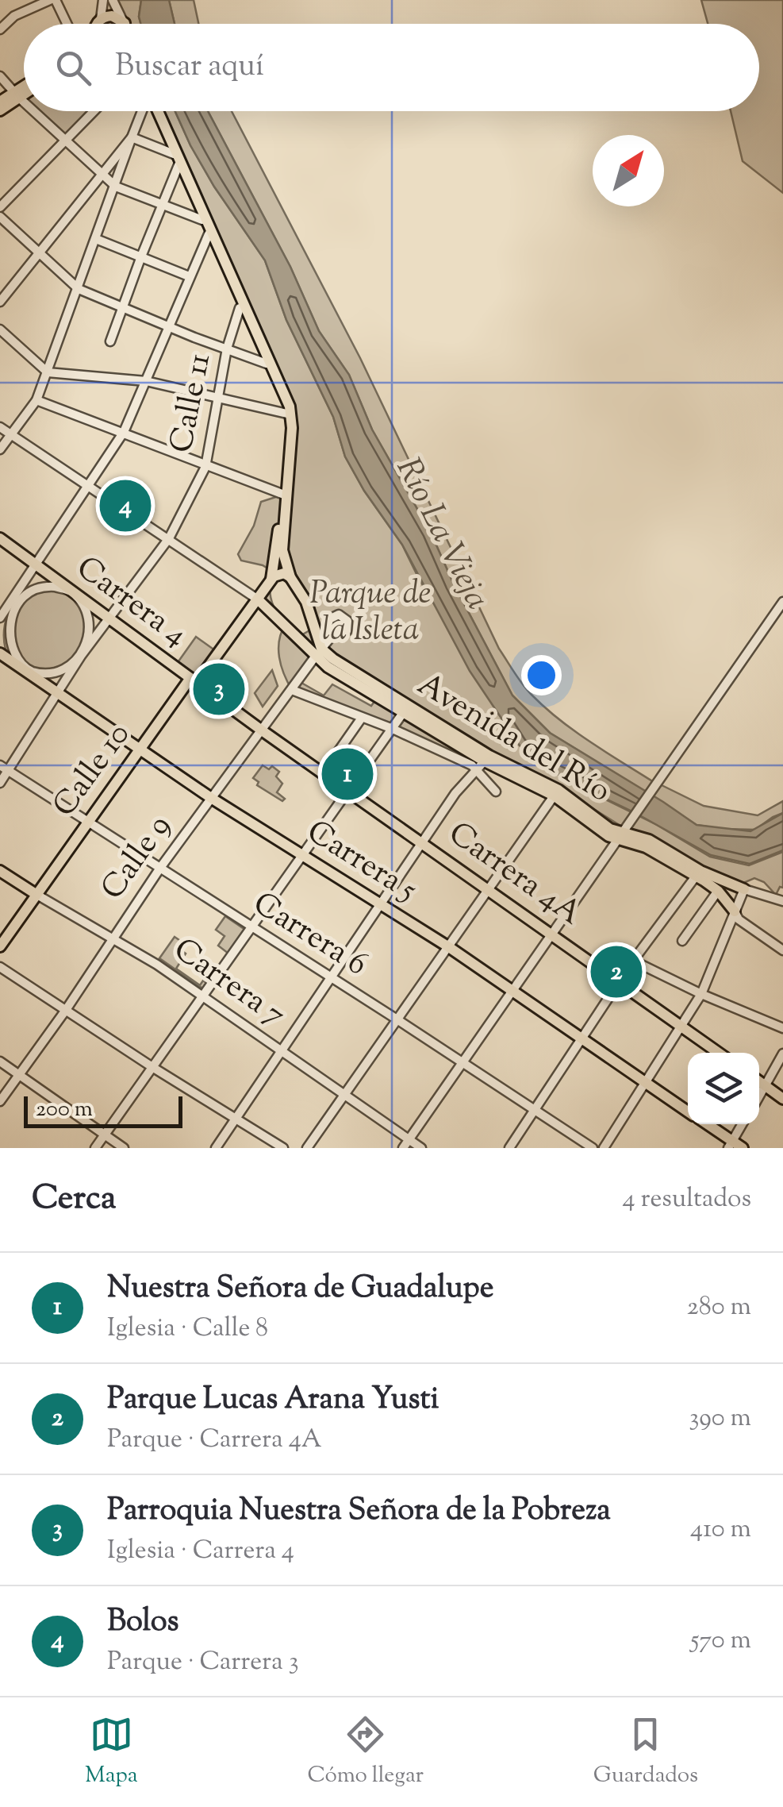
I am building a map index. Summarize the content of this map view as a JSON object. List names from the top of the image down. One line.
{"streets":{"main road":["Carrera 4","Avenida del Río","Calle 10","Carrera 5","Carrera 4A","Carrera 7"],"street":["Calle 11","Calle 9","Carrera 6"]},"crossings":[["Calle 11","Carrera 4"],["Calle 11","Avenida del Río"],["Calle 11","Carrera 5"],["Calle 11","Carrera 6"],["Carrera 4","Calle 10"],["Carrera 4","Calle 9"],["Carrera 4","Carrera 5"],["Carrera 4","Carrera 4A"],["Avenida del Río","Calle 10"],["Avenida del Río","Calle 9"],["Calle 10","Carrera 5"],["Calle 10","Carrera 6"],["Calle 10","Carrera 7"],["Calle 9","Carrera 5"],["Calle 9","Carrera 6"],["Calle 9","Carrera 7"]],"water":["Río La Vieja"],"parks":["Parque de la Isleta"],"scale_bar":"200 m","north":"top right","page":{"search":"Buscar aquí","pins":["4","3","1","2"],"scale":"200 m","heading":["Cerca","4 resultados"],"list":[{"mark":"1","name":"Nuestra Señora de Guadalupe","note":"Iglesia · Calle 8","value":"280 m"},{"mark":"2","name":"Parque Lucas Arana Yusti","note":"Parque · Carrera 4A","value":"390 m"},{"mark":"3","name":"Parroquia Nuestra Señora de la Pobreza","note":"Iglesia · Carrera 4","value":"410 m"},{"mark":"4","name":"Bolos","note":"Parque · Carrera 3","value":"570 m"}],"nav":["Mapa","Cómo llegar","Guardados"]}}
